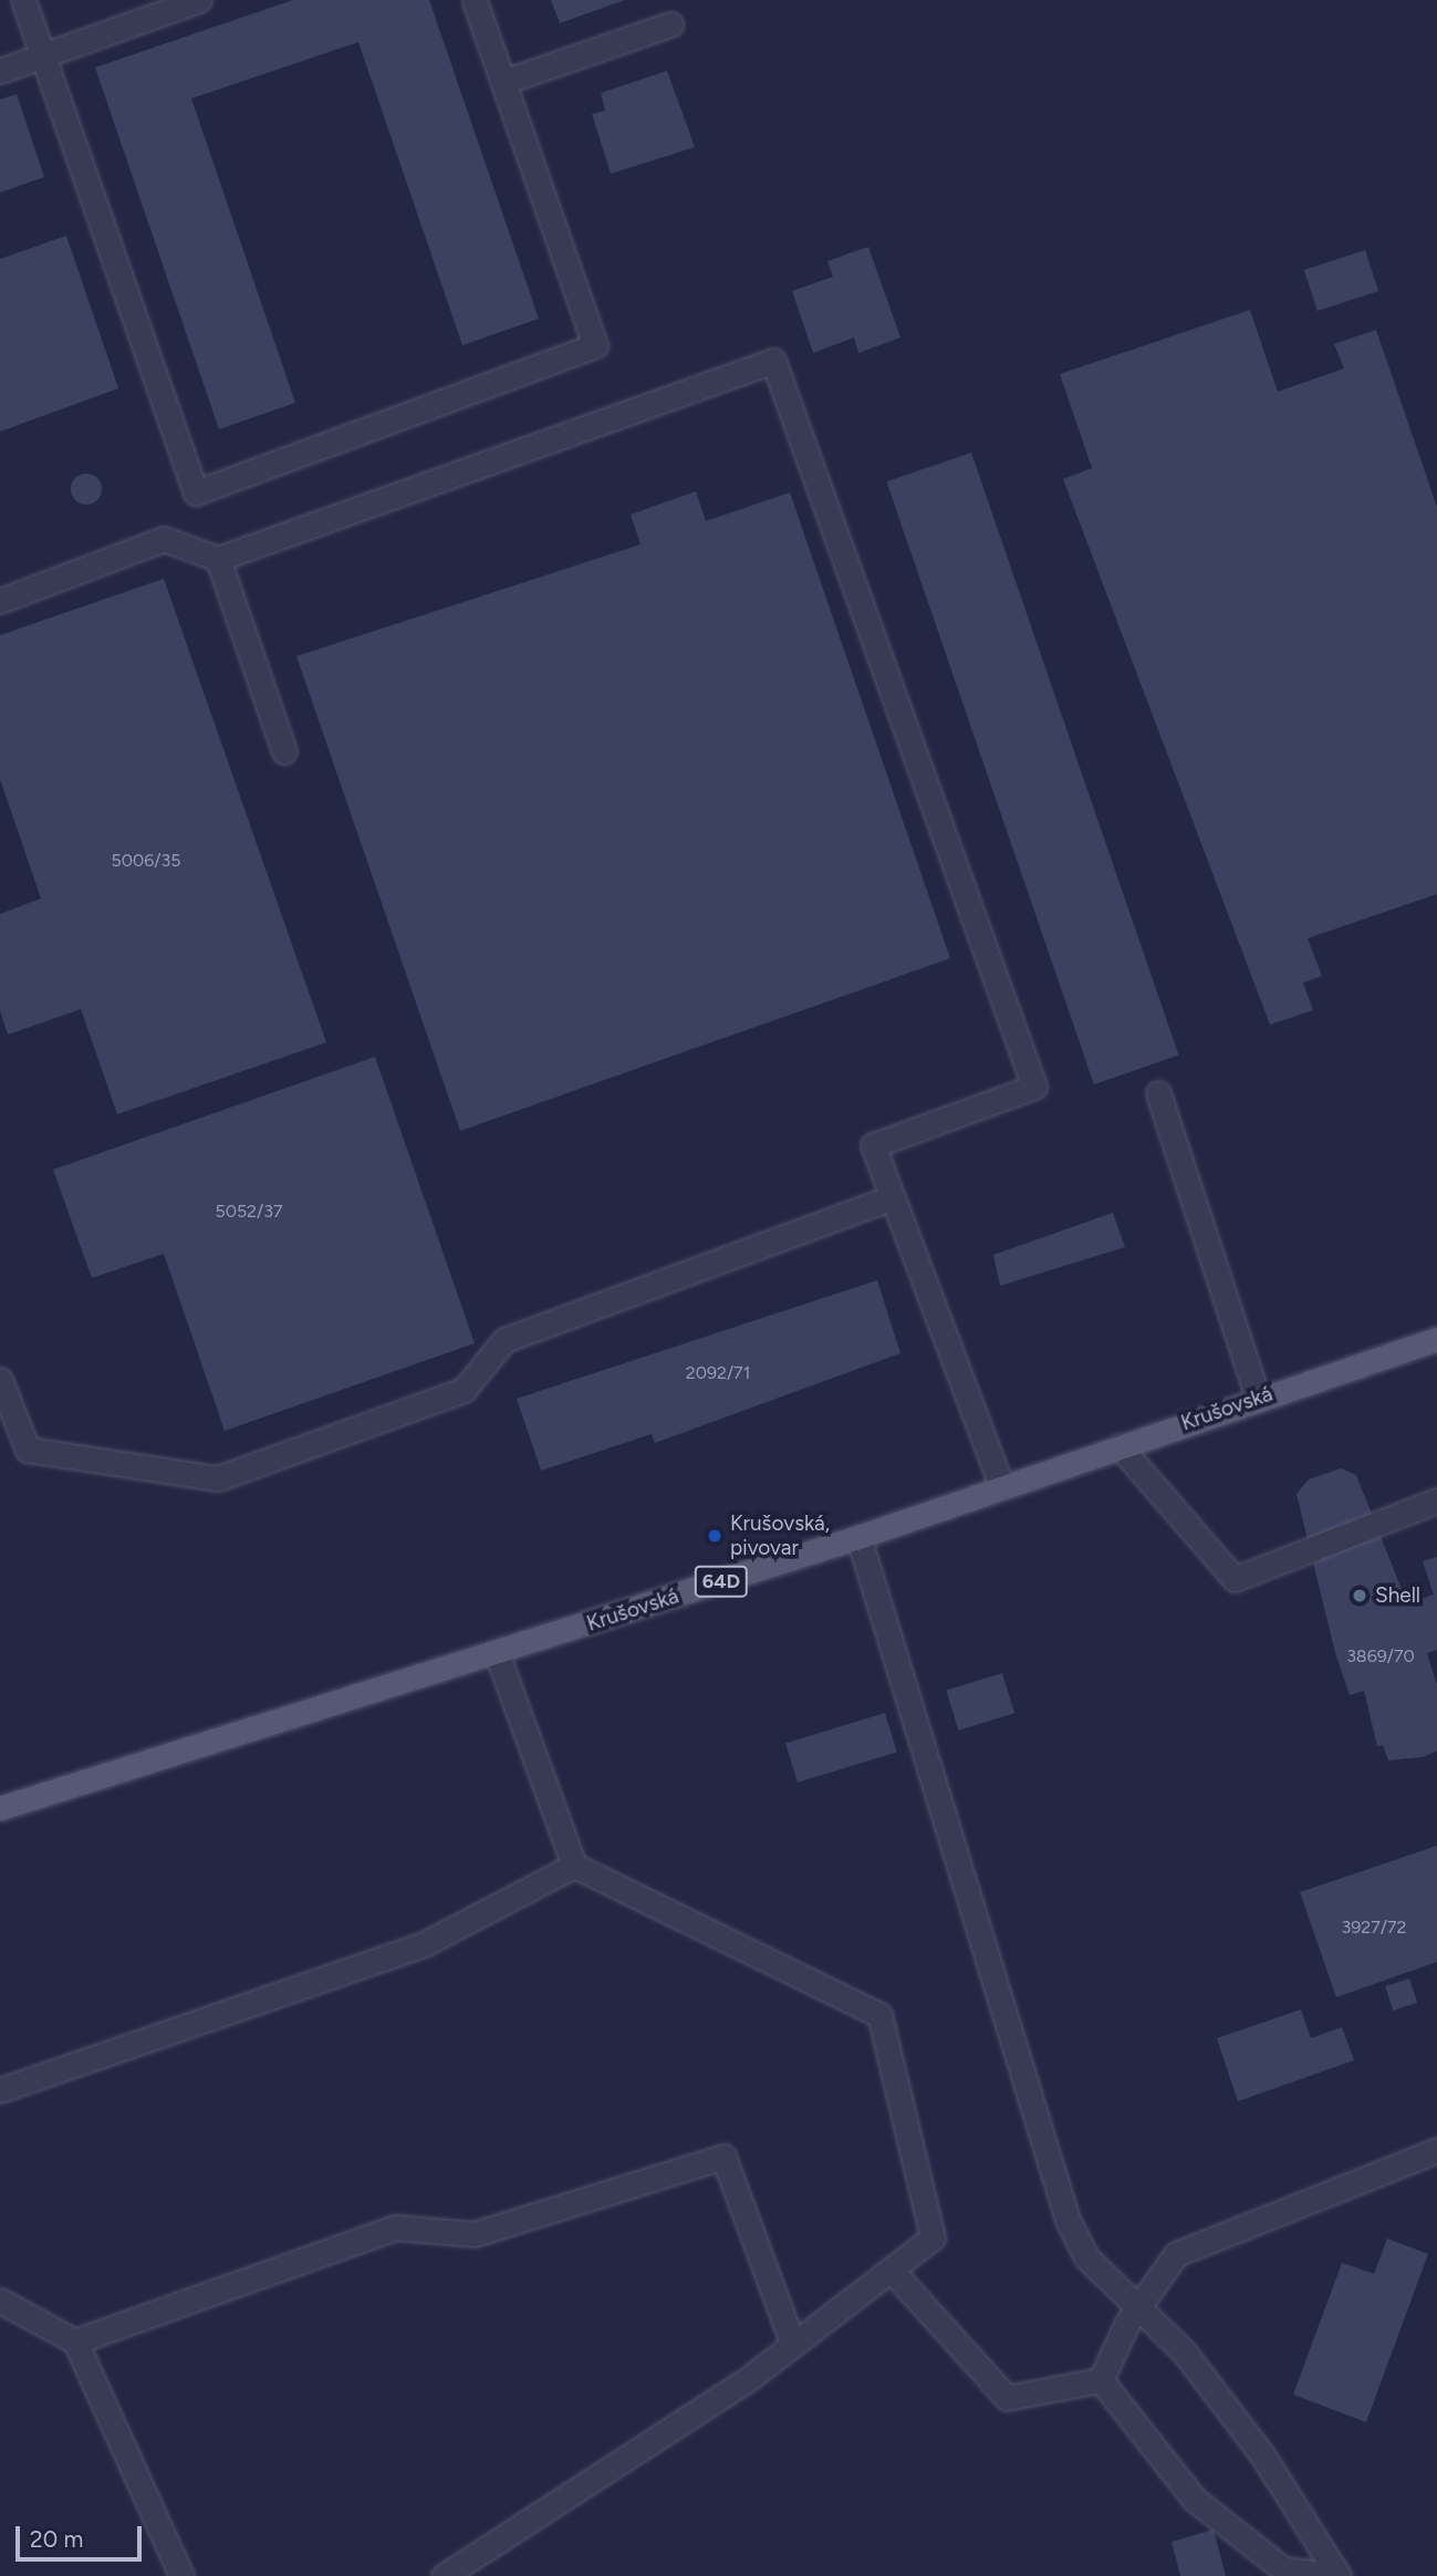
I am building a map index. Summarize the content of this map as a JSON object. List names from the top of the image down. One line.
{"streets":{"main road":["Krušovská","64D"]},"places":["Krušovská, pivovar","Shell"],"house_numbers":["5006/35","5052/37","2092/71","3869/70","3927/72"],"scale_bar":"20 m"}
